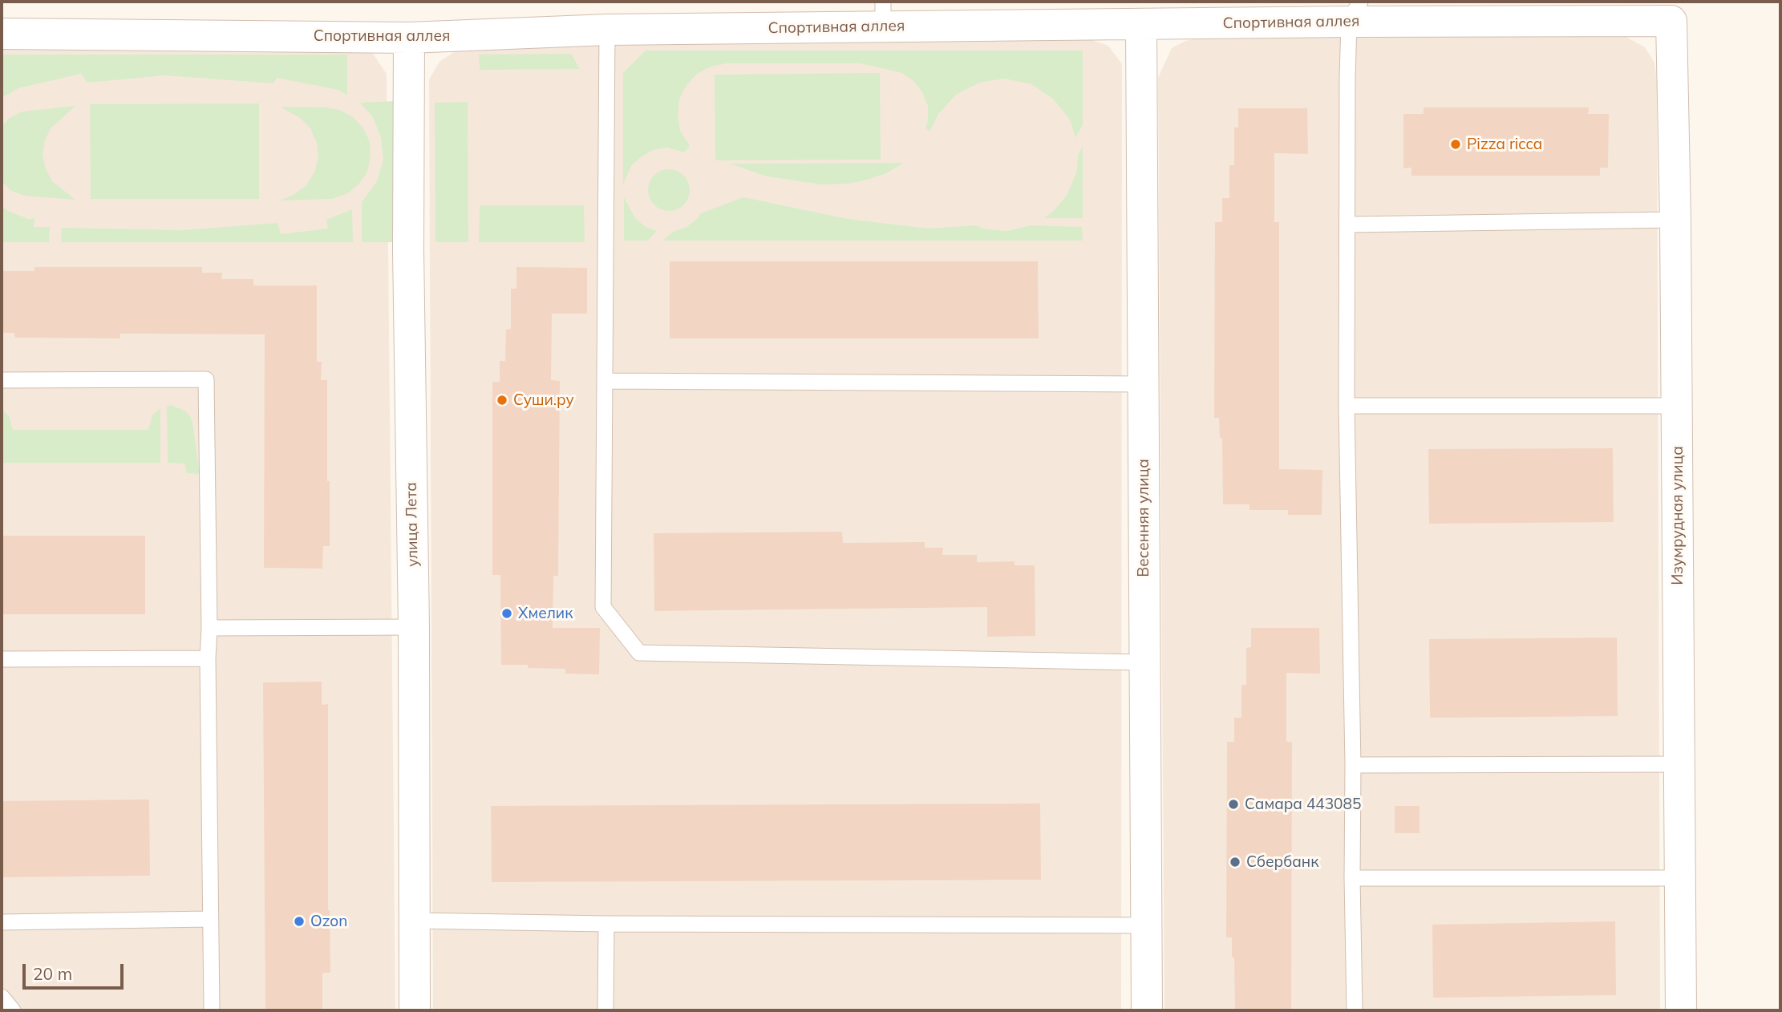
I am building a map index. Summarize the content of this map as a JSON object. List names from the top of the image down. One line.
{"streets":{"street":["Спортивная аллея","Изумрудная улица","Весенняя улица","улица Лета"]},"crossings":[["Спортивная аллея","Изумрудная улица"],["Спортивная аллея","Весенняя улица"],["Спортивная аллея","улица Лета"]],"places":["Pizza ricca","Суши.ру","Хмелик","Самара 443085","Сбербанк","Ozon"],"scale_bar":"20 m"}
